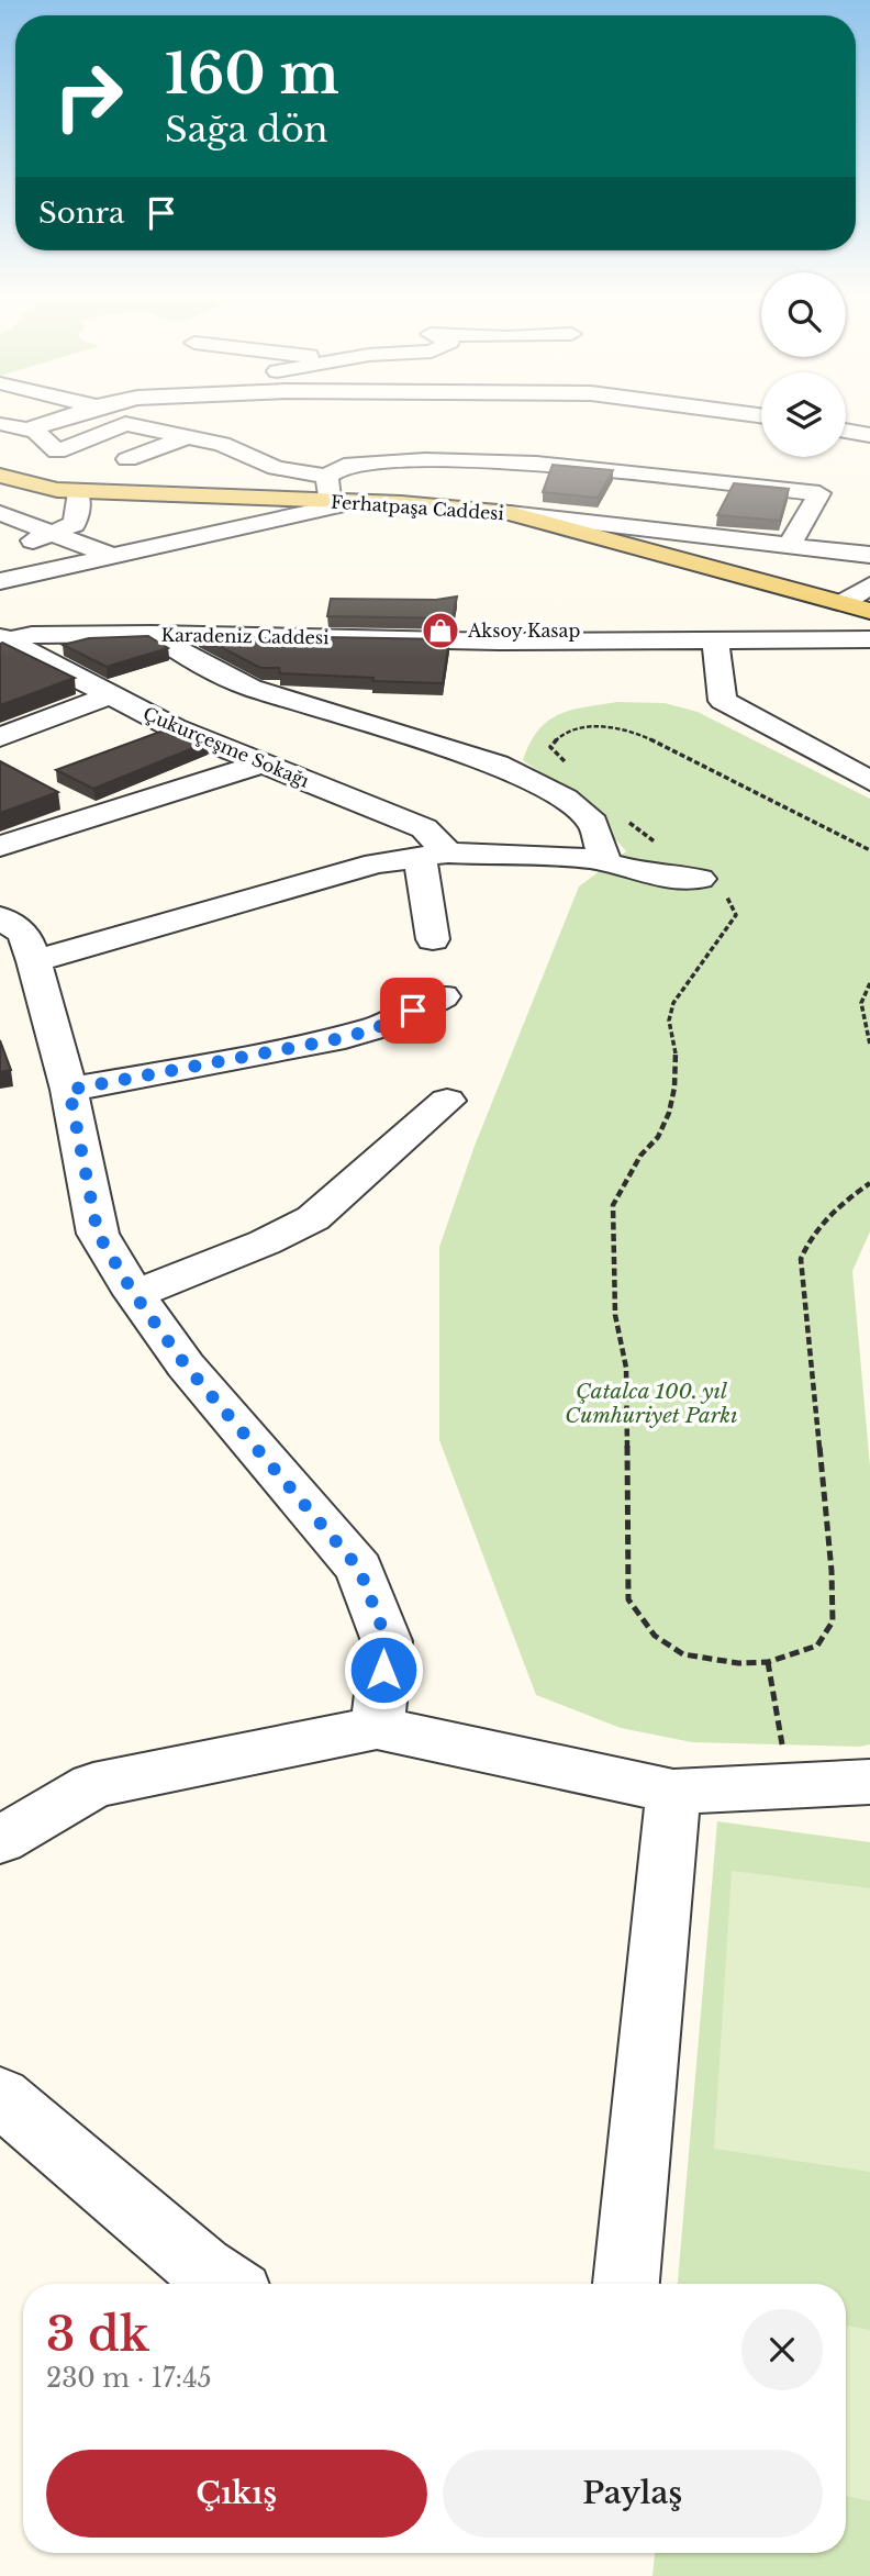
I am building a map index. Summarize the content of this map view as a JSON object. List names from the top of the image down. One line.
{"streets":{"main road":["Ferhatpaşa Caddesi"],"street":["Karadeniz Caddesi","Çukurçeşme Sokağı"]},"crossings":[["Karadeniz Caddesi","Çukurçeşme Sokağı"]],"parks":["Çatalca 100. yıl Cumhuriyet Parkı"],"places":{"shop":["Aksoy Kasap"]},"page":{"turn":["160 m","Sağa dön"],"then":"Sonra","heading":["3 dk","230 m · 17:45"],"buttons":["Çıkış","Paylaş"]}}
